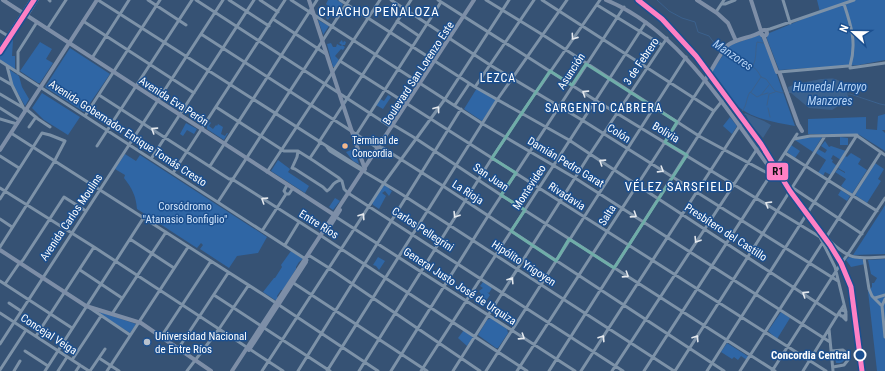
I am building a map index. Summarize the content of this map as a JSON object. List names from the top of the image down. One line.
{"streets":{"main road":["Boulevard San Lorenzo Este","Avenida Eva Perón","Salta"],"street":["3 de Febrero","Asunción","Bolivia","Avenida Gobernador Enrique Tomás Cresto","Colón","Damián Pedro Garat","San Juan","Montevideo","La Rioja","Rivadavia","Avenida Carlos Moulins","Entre Ríos","Carlos Pellegrini","Presbítero del Castillo","Hipólito Yrigoyen","General Justo José de Urquiza","Concejal Veiga"]},"crossings":[["3 de Febrero","Bolivia"],["3 de Febrero","Avenida Gobernador Enrique Tomás Cresto"],["3 de Febrero","Colón"],["3 de Febrero","Damián Pedro Garat"],["3 de Febrero","San Juan"],["3 de Febrero","La Rioja"],["3 de Febrero","Rivadavia"],["3 de Febrero","Entre Ríos"],["3 de Febrero","Carlos Pellegrini"],["3 de Febrero","Presbítero del Castillo"],["3 de Febrero","Hipólito Yrigoyen"],["3 de Febrero","General Justo José de Urquiza"],["Asunción","Bolivia"],["Asunción","Avenida Gobernador Enrique Tomás Cresto"],["Asunción","Colón"],["Asunción","Damián Pedro Garat"],["Asunción","San Juan"],["Asunción","La Rioja"],["Asunción","Rivadavia"],["Asunción","Entre Ríos"],["Asunción","Carlos Pellegrini"],["Asunción","Presbítero del Castillo"],["Asunción","Hipólito Yrigoyen"],["Asunción","General Justo José de Urquiza"],["Boulevard San Lorenzo Este","Avenida Eva Perón"],["Boulevard San Lorenzo Este","Bolivia"],["Boulevard San Lorenzo Este","Avenida Gobernador Enrique Tomás Cresto"],["Boulevard San Lorenzo Este","Colón"],["Boulevard San Lorenzo Este","Damián Pedro Garat"],["Boulevard San Lorenzo Este","San Juan"],["Boulevard San Lorenzo Este","La Rioja"],["Boulevard San Lorenzo Este","Rivadavia"],["Boulevard San Lorenzo Este","Entre Ríos"],["Boulevard San Lorenzo Este","Carlos Pellegrini"],["Boulevard San Lorenzo Este","Presbítero del Castillo"],["Boulevard San Lorenzo Este","Hipólito Yrigoyen"],["Boulevard San Lorenzo Este","General Justo José de Urquiza"],["Avenida Eva Perón","Avenida Carlos Moulins"],["Avenida Eva Perón","General Justo José de Urquiza"],["Bolivia","Montevideo"],["Bolivia","Salta"],["Avenida Gobernador Enrique Tomás Cresto","Montevideo"],["Avenida Gobernador Enrique Tomás Cresto","Avenida Carlos Moulins"],["Colón","Montevideo"],["Colón","Salta"],["Damián Pedro Garat","Montevideo"],["Damián Pedro Garat","Salta"],["San Juan","Montevideo"],["San Juan","Salta"],["San Juan","Avenida Carlos Moulins"],["Montevideo","La Rioja"],["Montevideo","Rivadavia"],["Montevideo","Entre Ríos"],["Montevideo","Carlos Pellegrini"],["Montevideo","Presbítero del Castillo"],["Montevideo","Hipólito Yrigoyen"],["Montevideo","General Justo José de Urquiza"],["La Rioja","Salta"],["Rivadavia","Salta"],["Salta","Entre Ríos"],["Salta","Carlos Pellegrini"],["Salta","Presbítero del Castillo"],["Salta","Hipólito Yrigoyen"],["Salta","General Justo José de Urquiza"],["Avenida Carlos Moulins","Entre Ríos"],["Avenida Carlos Moulins","Hipólito Yrigoyen"],["Avenida Carlos Moulins","Concejal Veiga"]],"districts":["CHACHO PEÑALOZA","LEZCA","SARGENTO CABRERA","VÉLEZ SARSFIELD"],"water":["Manzores","Humedal Arroyo Manzores"],"parks":["Corsódromo \"Atanasio Bonfiglio\""],"places":["Terminal de Concordia","Universidad Nacional de Entre Ríos","Concordia Central"],"lines":["transit line R1"],"north":"left"}
